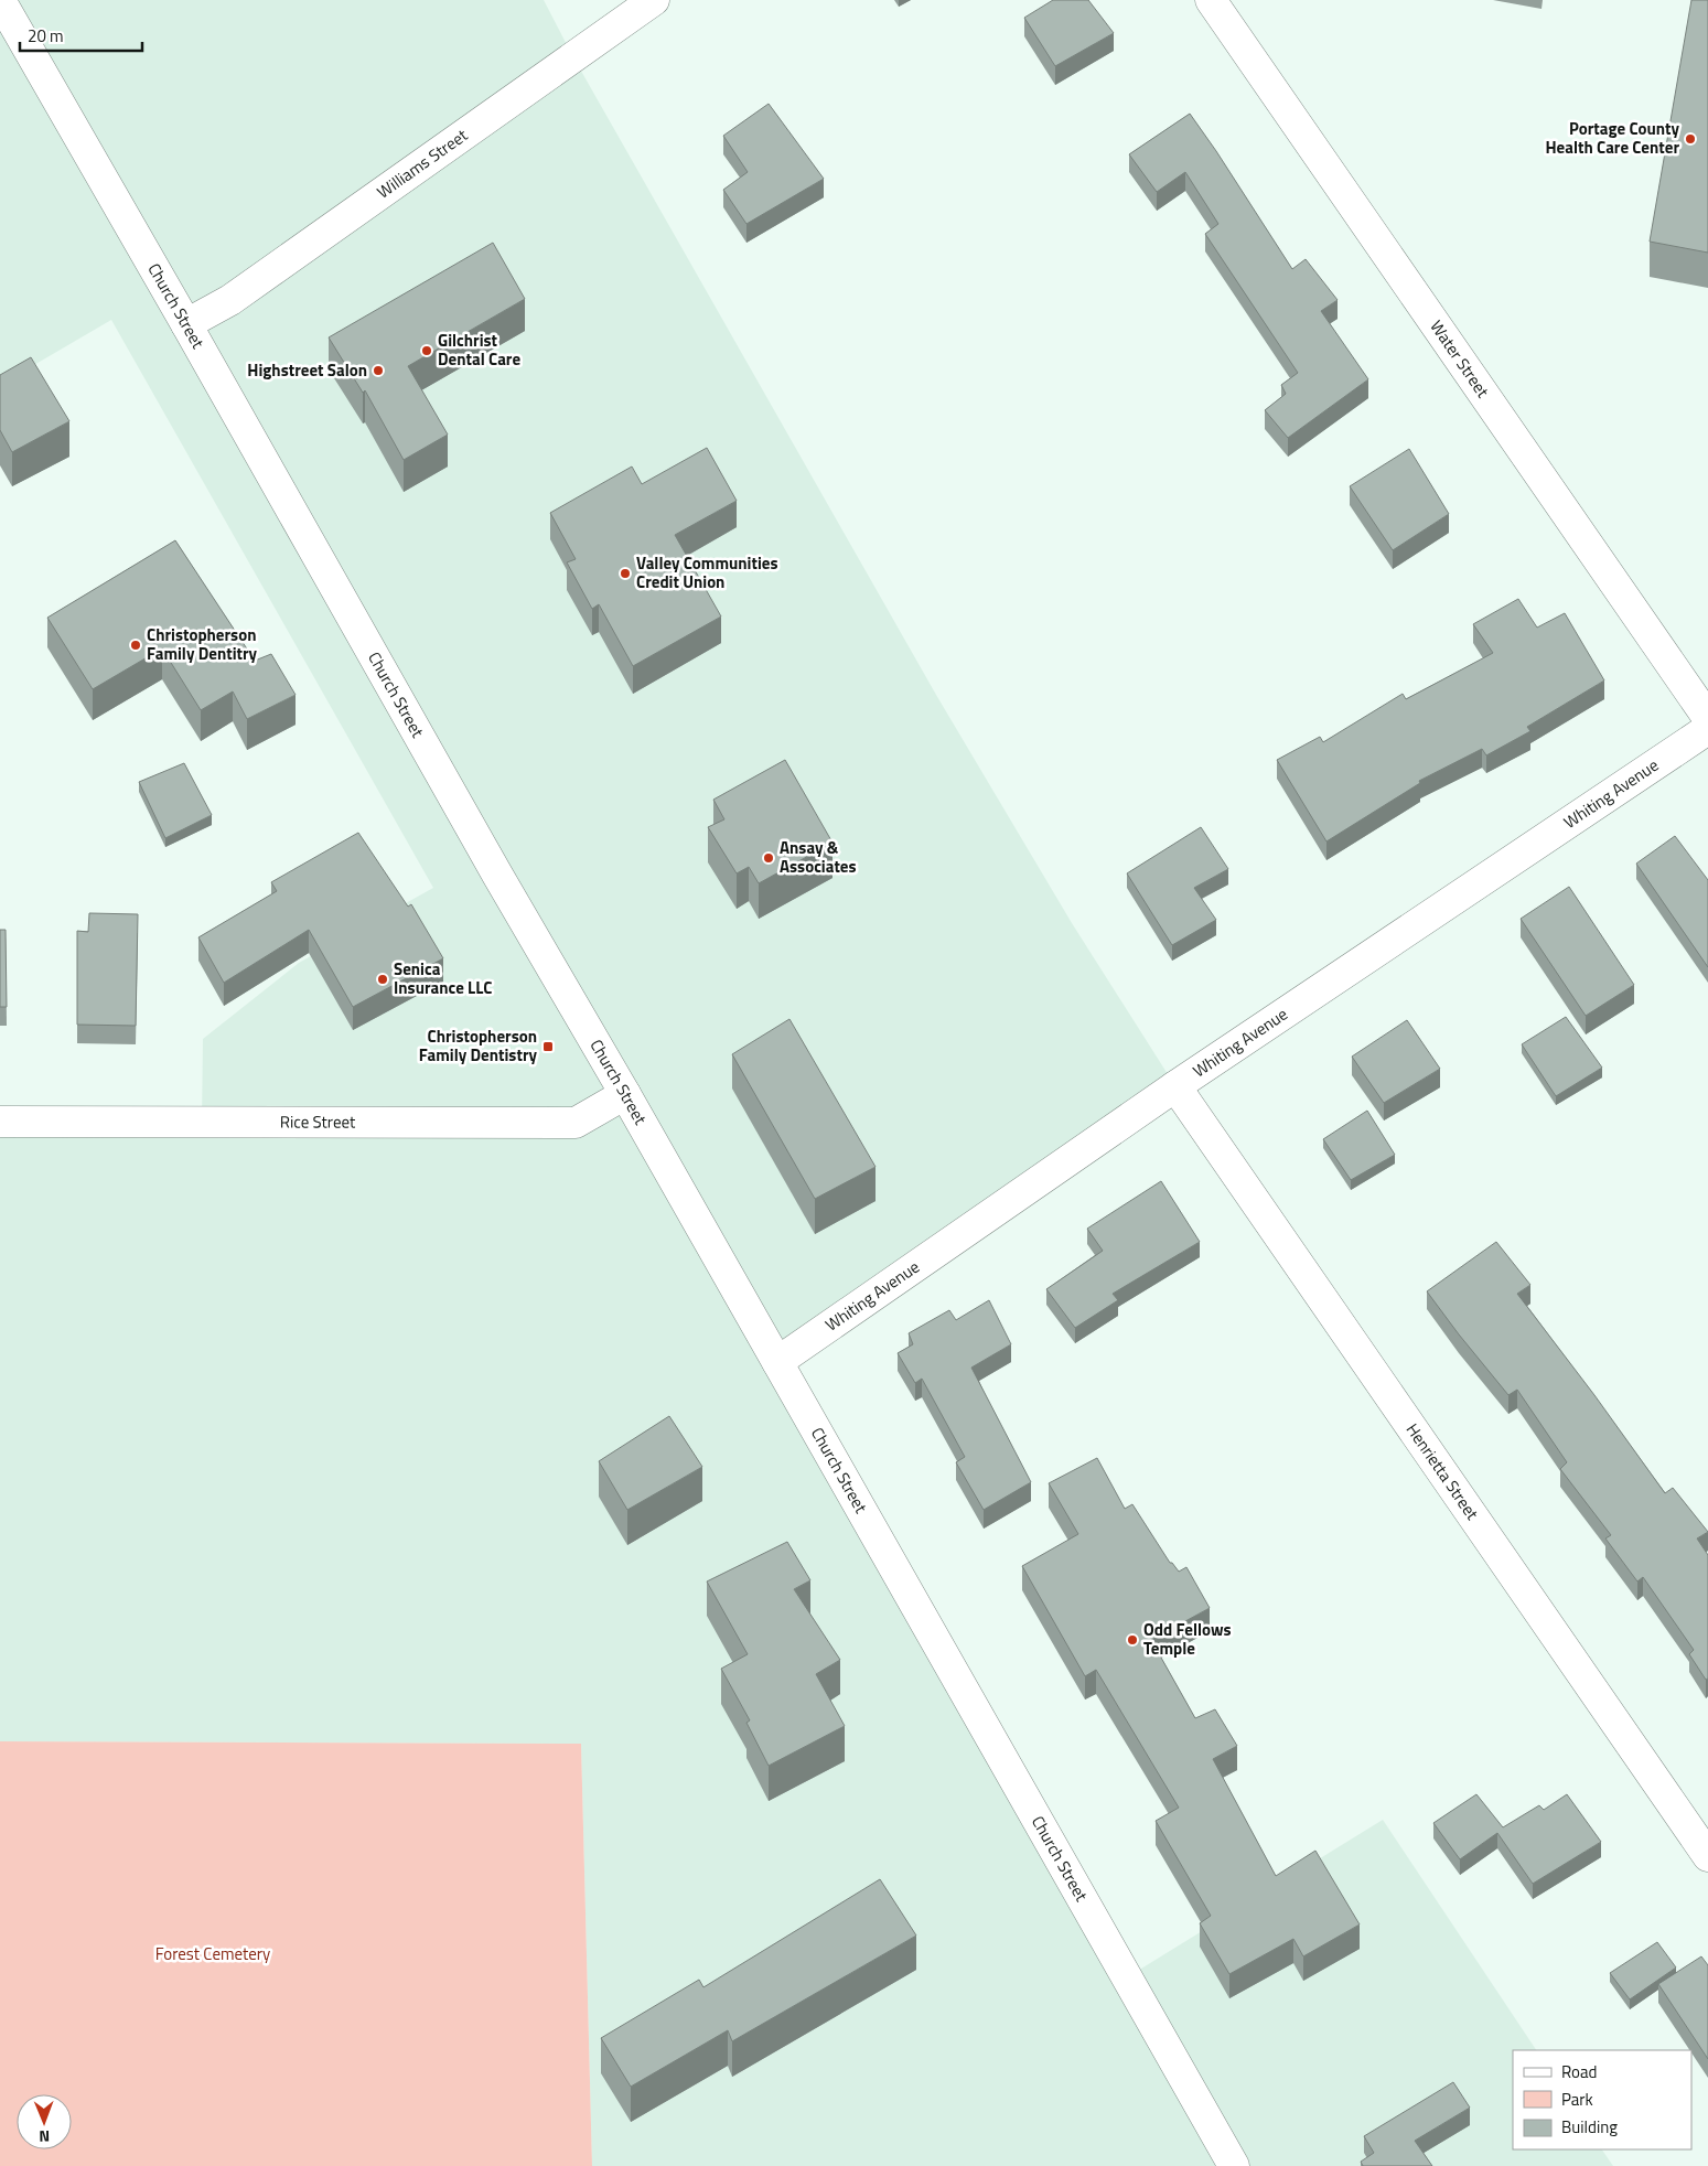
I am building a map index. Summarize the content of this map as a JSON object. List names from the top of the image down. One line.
{"streets":{"street":["Williams Street","Church Street","Water Street","Whiting Avenue","Rice Street","Henrietta Street"]},"crossings":[["Williams Street","Church Street"],["Church Street","Whiting Avenue"],["Church Street","Rice Street"],["Whiting Avenue","Henrietta Street"]],"parks":["Forest Cemetery"],"places":{"other":["Portage County Health Care Center","Gilchrist Dental Care","Highstreet Salon","Valley Communities Credit Union","Christopherson Family Dentitry","Ansay & Associates","Senica Insurance LLC","Odd Fellows Temple"],"transit":["Christopherson Family Dentistry"]},"legend":["Road","Park","Building"],"scale_bar":"20 m","north":"bottom"}
